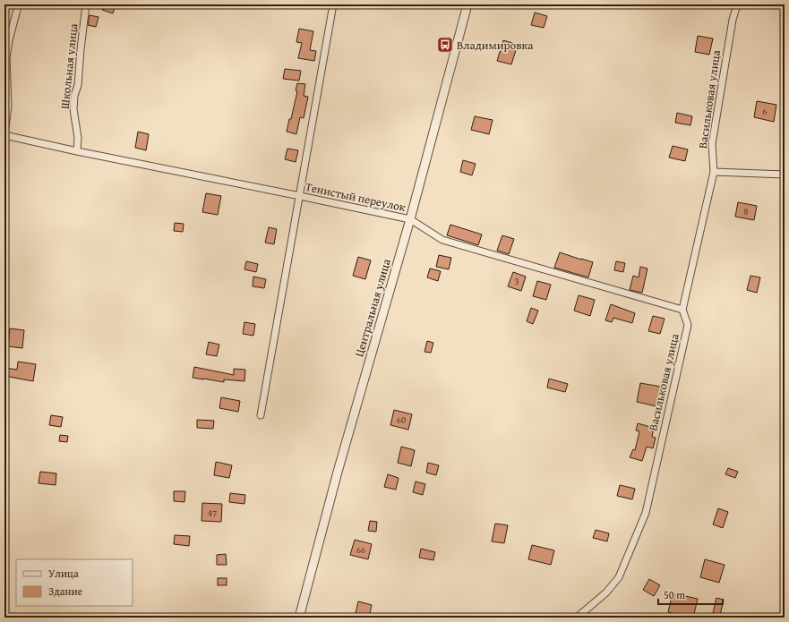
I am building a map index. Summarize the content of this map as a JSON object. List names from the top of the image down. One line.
{"streets":{"street":["Школьная улица","Васильковая улица","Тенистый переулок","Центральная улица"]},"crossings":[["Школьная улица","Тенистый переулок"],["Васильковая улица","Тенистый переулок"],["Тенистый переулок","Центральная улица"]],"places":{"bus stop":["Владимировка"]},"house_numbers":["6","8","3","60","47","66"],"legend":["Улица","Здание"],"scale_bar":"50 m"}
